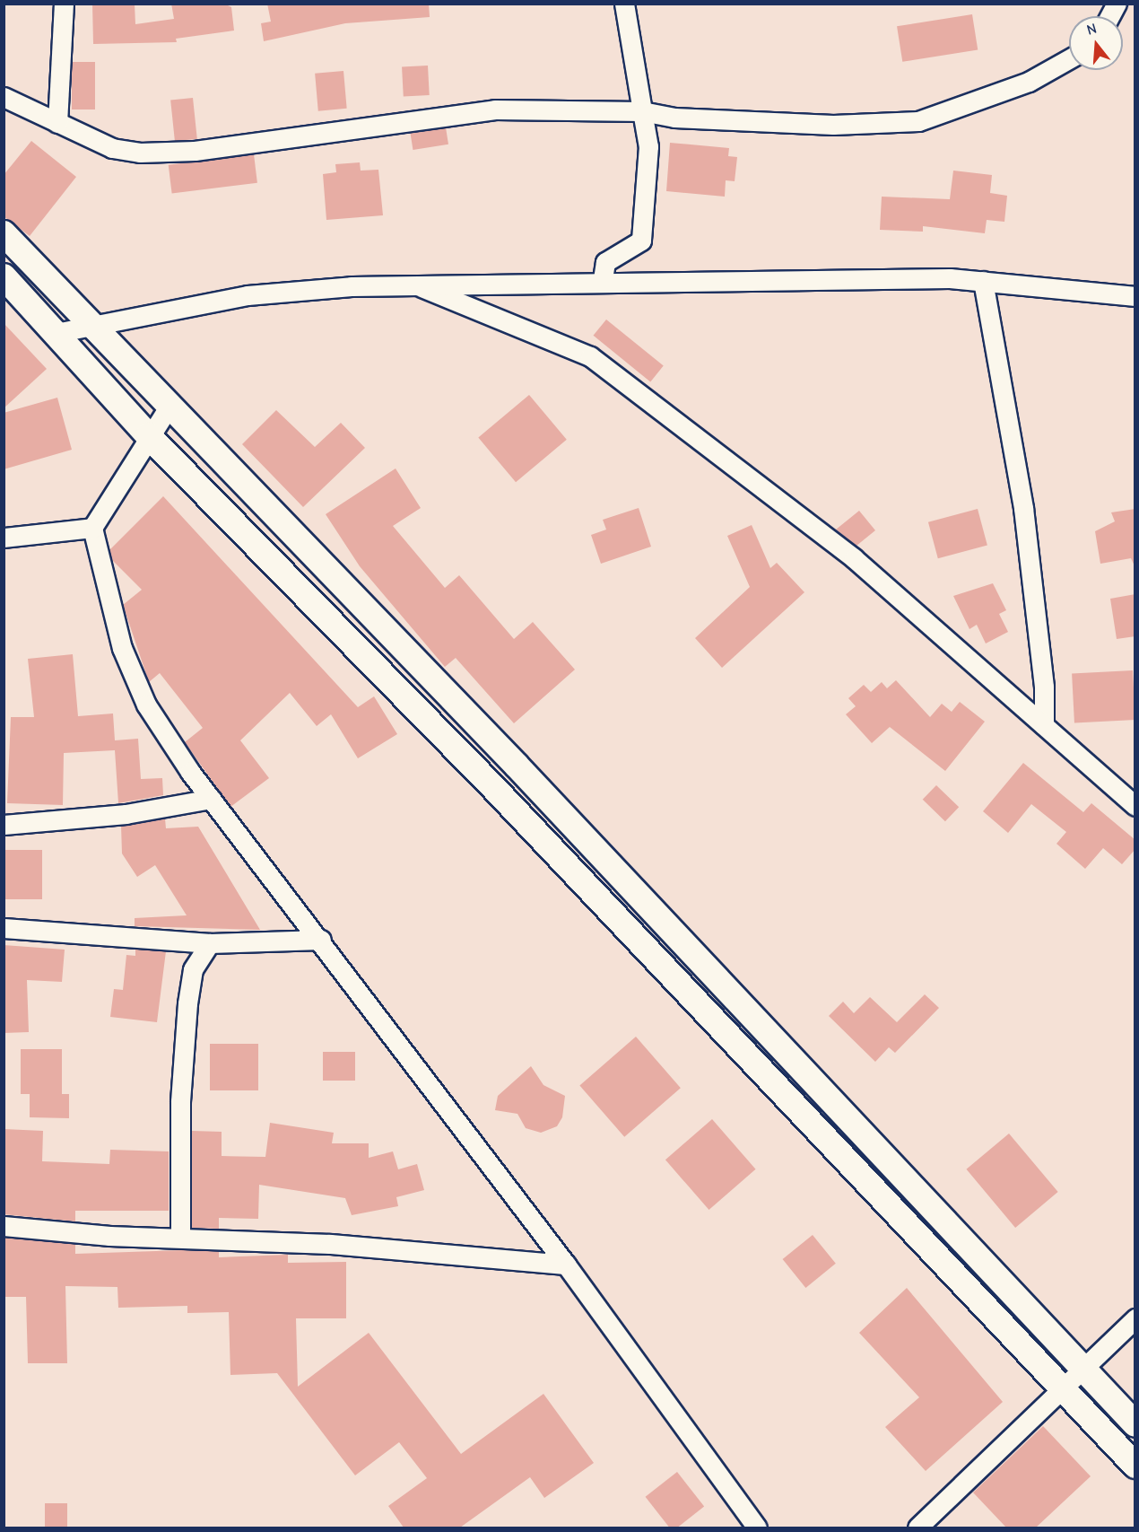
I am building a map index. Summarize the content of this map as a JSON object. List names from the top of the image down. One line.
{"north":"top"}
